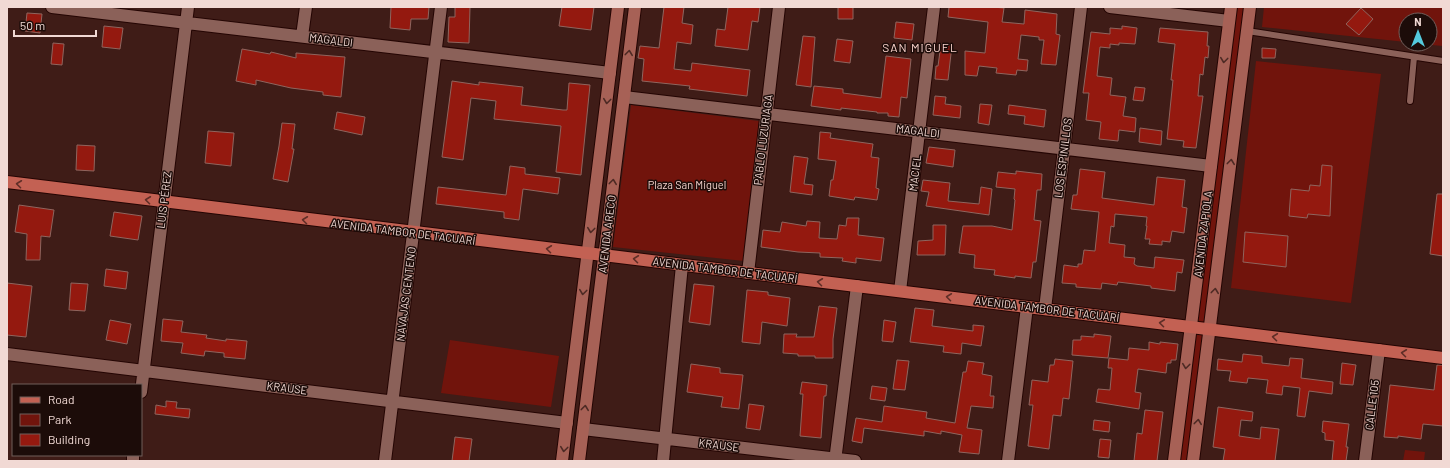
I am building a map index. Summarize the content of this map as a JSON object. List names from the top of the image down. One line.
{"streets":{"main road":["AVENIDA TAMBOR DE TACUARÍ","AVENIDA ARECO","AVENIDA ZAPIOLA"],"street":["MAGALDI","PABLO LUZURIAGA","LOS ESPINILLOS","MACIEL","LUIS PÉREZ","NAVAJAS CENTENO","KRAUSE","CALLE 105"]},"crossings":[["MAGALDI","PABLO LUZURIAGA"],["MAGALDI","LOS ESPINILLOS"],["MAGALDI","MACIEL"],["MAGALDI","LUIS PÉREZ"],["MAGALDI","AVENIDA ARECO"],["MAGALDI","AVENIDA ZAPIOLA"],["MAGALDI","NAVAJAS CENTENO"],["PABLO LUZURIAGA","AVENIDA TAMBOR DE TACUARÍ"],["LOS ESPINILLOS","AVENIDA TAMBOR DE TACUARÍ"],["MACIEL","AVENIDA TAMBOR DE TACUARÍ"],["LUIS PÉREZ","AVENIDA TAMBOR DE TACUARÍ"],["LUIS PÉREZ","KRAUSE"],["AVENIDA TAMBOR DE TACUARÍ","AVENIDA ARECO"],["AVENIDA TAMBOR DE TACUARÍ","AVENIDA ZAPIOLA"],["AVENIDA TAMBOR DE TACUARÍ","NAVAJAS CENTENO"],["AVENIDA TAMBOR DE TACUARÍ","CALLE 105"],["AVENIDA ARECO","KRAUSE"],["NAVAJAS CENTENO","KRAUSE"]],"one_way":["AVENIDA TAMBOR DE TACUARÍ"],"districts":["SAN MIGUEL"],"parks":["Plaza San Miguel"],"legend":["Road","Park","Building"],"scale_bar":"50 m","north":"top"}
